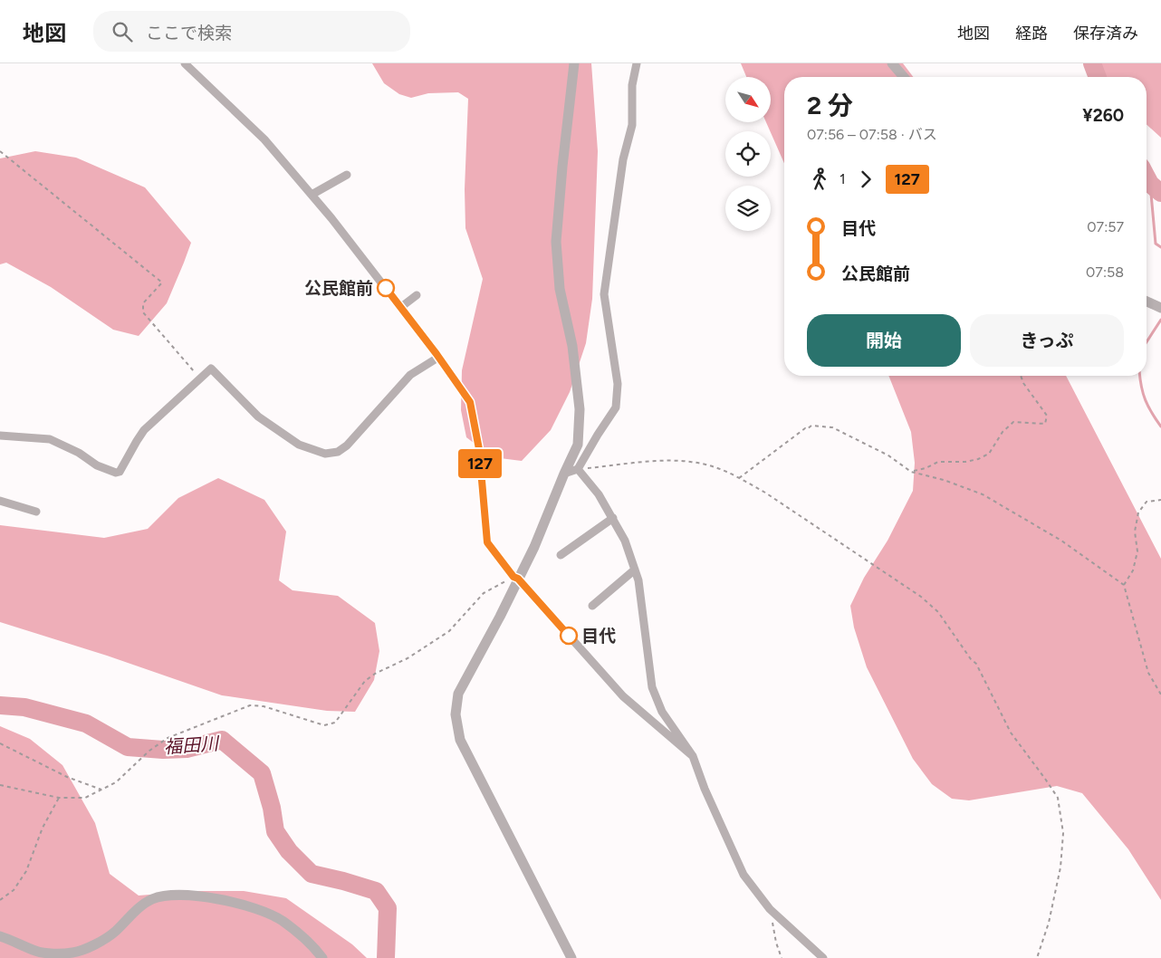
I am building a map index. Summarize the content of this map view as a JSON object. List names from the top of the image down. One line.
{"water":["福田川"],"places":["公民館前","目代"],"lines":["bus line 127"],"north":"bottom right","page":{"header":"地図","search":"ここで検索","nav":["地図","経路","保存済み"],"on_map":"127","heading":["2 分","07:56 – 07:58 · バス","¥260"],"legs":["1","127"],"list":[{"name":"目代","value":"07:57"},{"name":"公民館前","value":"07:58"}],"buttons":["開始","きっぷ"]}}
